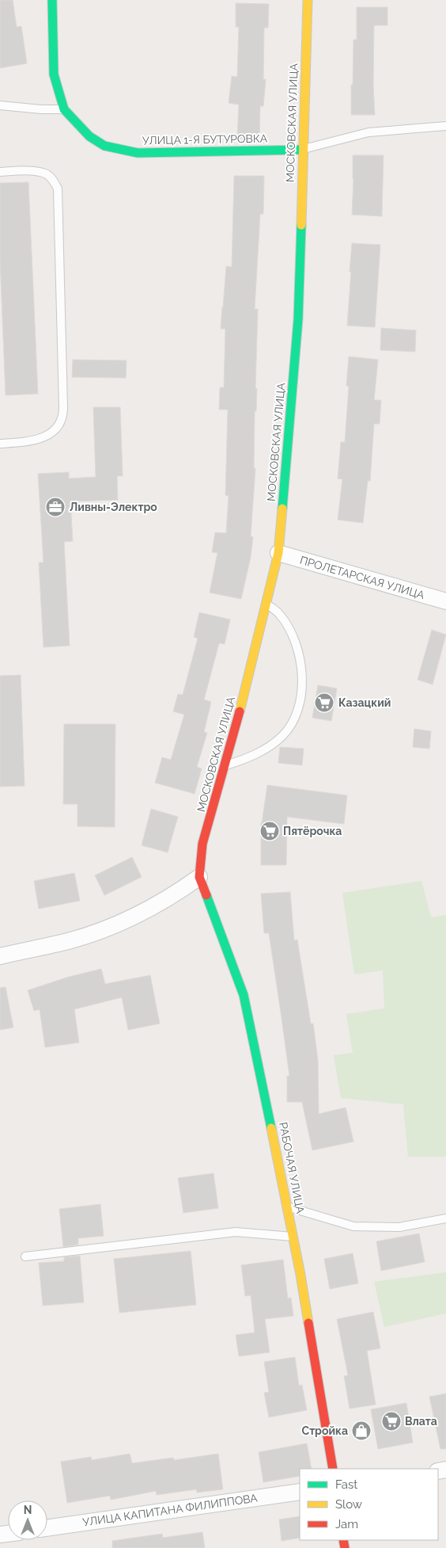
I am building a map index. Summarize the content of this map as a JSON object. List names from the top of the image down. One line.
{"streets":{"street":["МОСКОВСКАЯ УЛИЦА","УЛИЦА 1-Я БУТУРОВКА","ПРОЛЕТАРСКАЯ УЛИЦА","РАБОЧАЯ УЛИЦА","УЛИЦА КАПИТАНА ФИЛИППОВА"]},"crossings":[["МОСКОВСКАЯ УЛИЦА","УЛИЦА 1-Я БУТУРОВКА"],["МОСКОВСКАЯ УЛИЦА","ПРОЛЕТАРСКАЯ УЛИЦА"],["МОСКОВСКАЯ УЛИЦА","РАБОЧАЯ УЛИЦА"]],"places":{"office":["Ливны-Электро"],"supermarket":["Казацкий","Пятёрочка","Влата"],"shop":["Стройка"]},"legend":["Fast","Slow","Jam"],"north":"top"}
